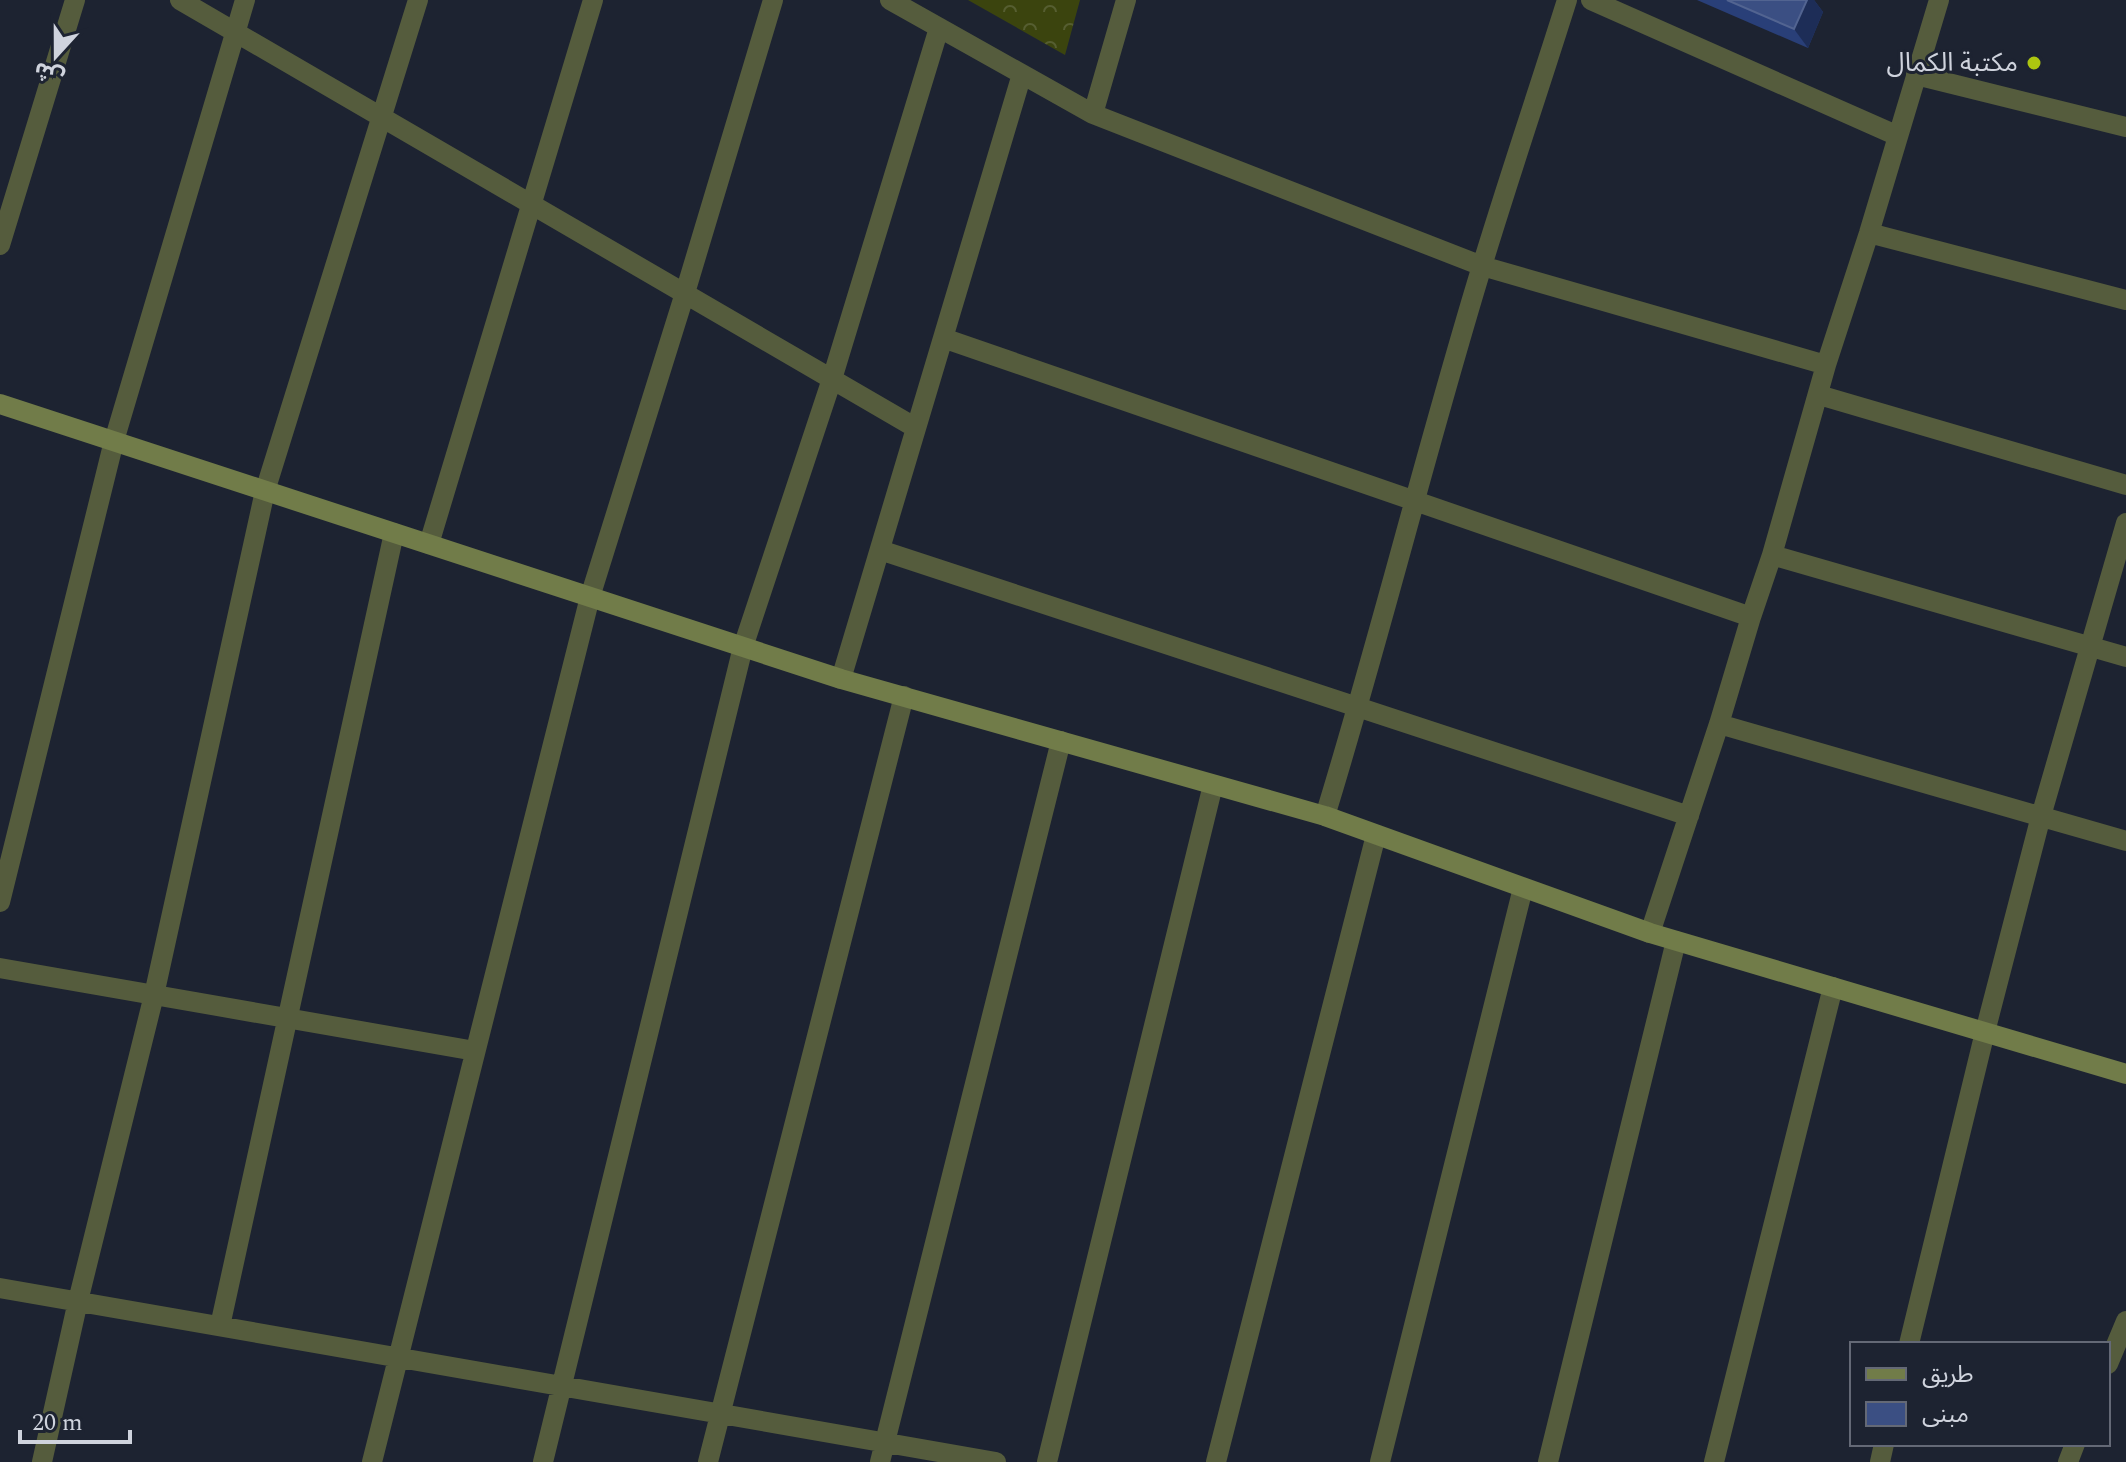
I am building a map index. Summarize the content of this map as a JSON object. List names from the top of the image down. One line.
{"places":["مكتبة الكمال"],"legend":["طريق","مبنى"],"scale_bar":"20 m","north":"bottom"}
